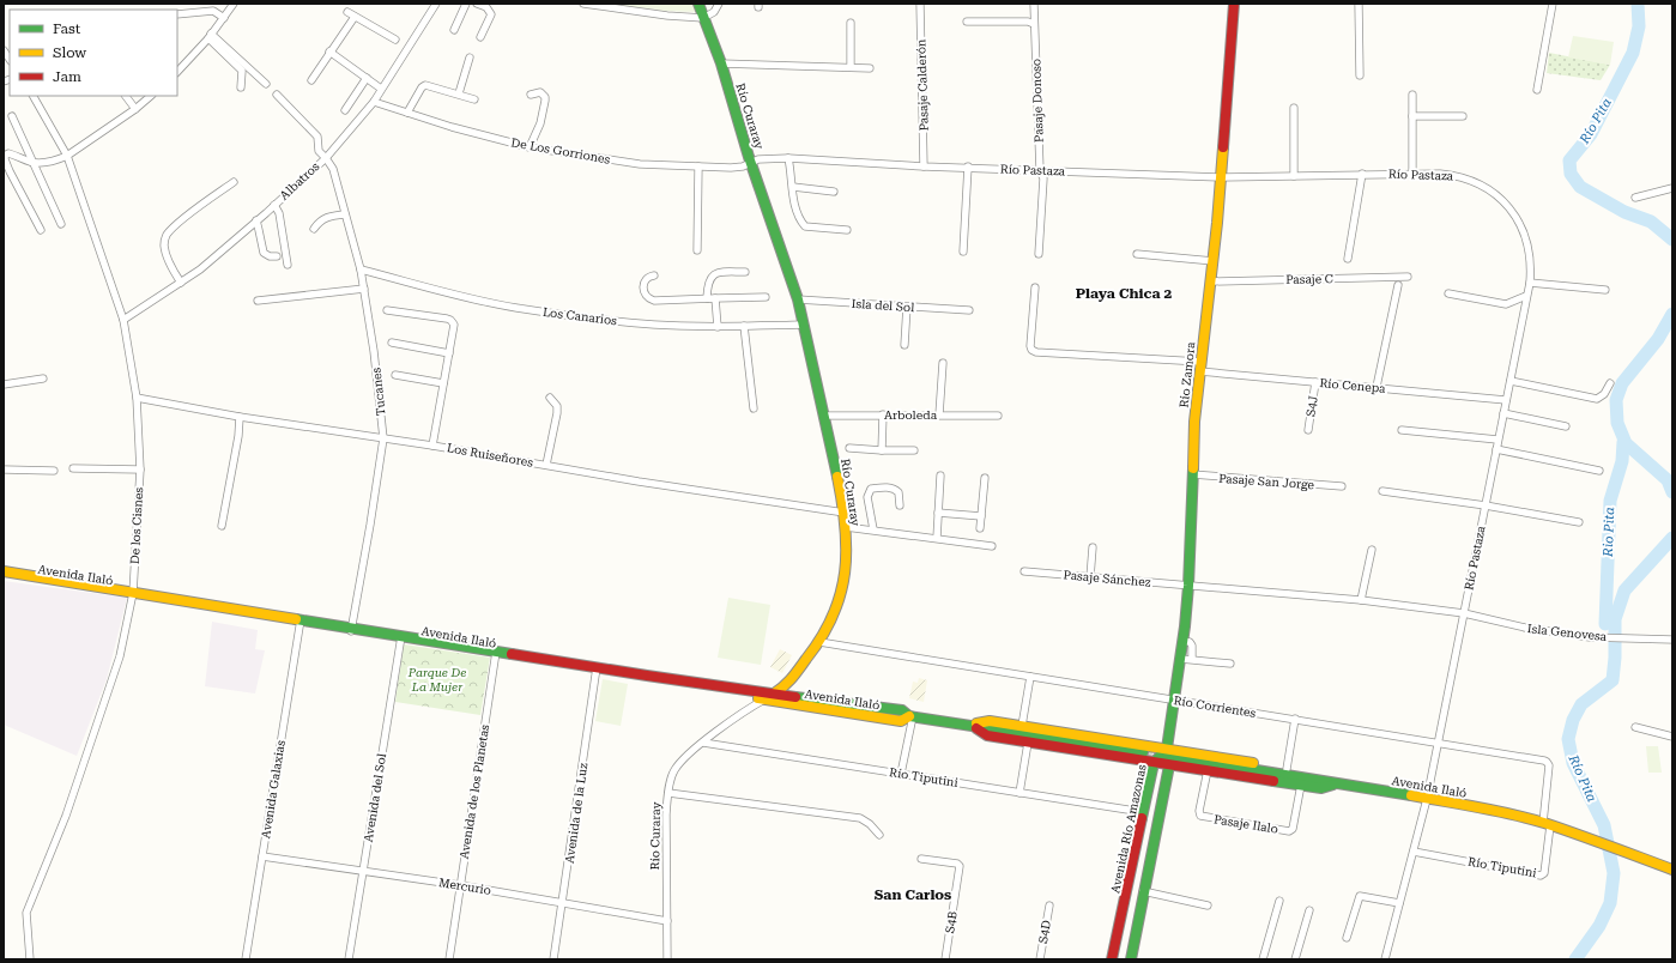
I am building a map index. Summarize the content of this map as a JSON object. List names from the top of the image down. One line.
{"streets":{"main road":["Río Curaray","Río Zamora","Avenida Ilaló","Avenida Río Amazonas"],"street":["Pasaje Calderón","Pasaje Donoso","De Los Gorriones","Río Pastaza","Albatros","Pasaje C","Isla del Sol","Los Canarios","Río Cenepa","Tucanes","S4J","Arboleda","Los Ruiseñores","Pasaje San Jorge","De los Cisnes","Pasaje Sánchez","Isla Genovesa","Río Corrientes","Río Tiputini","Avenida Galaxias","Avenida de los Planetas","Avenida del Sol","Avenida de la Luz","Pasaje Ilalo","Mercurio","S4B","S4D"]},"crossings":[["Pasaje Calderón","Río Pastaza"],["Pasaje Donoso","Río Pastaza"],["Río Curaray","De Los Gorriones"],["Río Curaray","Río Pastaza"],["Río Curaray","Isla del Sol"],["Río Curaray","Los Canarios"],["Río Curaray","Arboleda"],["Río Curaray","Los Ruiseñores"],["Río Curaray","Avenida Ilaló"],["Río Curaray","Río Corrientes"],["Río Curaray","Río Tiputini"],["Río Curaray","Mercurio"],["De Los Gorriones","Río Pastaza"],["De Los Gorriones","Albatros"],["Río Pastaza","Río Zamora"],["Río Pastaza","Río Cenepa"],["Río Pastaza","Avenida Ilaló"],["Río Pastaza","Isla Genovesa"],["Río Pastaza","Río Corrientes"],["Río Pastaza","Río Tiputini"],["Albatros","Tucanes"],["Albatros","De los Cisnes"],["Pasaje C","Río Zamora"],["Los Canarios","Tucanes"],["Río Zamora","Río Cenepa"],["Río Zamora","Pasaje San Jorge"],["Río Zamora","Pasaje Sánchez"],["Río Zamora","Río Corrientes"],["Río Zamora","Avenida Río Amazonas"],["Río Cenepa","S4J"],["Tucanes","Los Ruiseñores"],["Tucanes","Avenida Ilaló"],["Los Ruiseñores","De los Cisnes"],["De los Cisnes","Avenida Ilaló"],["Avenida Ilaló","Río Corrientes"],["Avenida Ilaló","Río Tiputini"],["Avenida Ilaló","Avenida Galaxias"],["Avenida Ilaló","Avenida de los Planetas"],["Avenida Ilaló","Avenida del Sol"],["Avenida Ilaló","Avenida de la Luz"],["Pasaje Sánchez","Isla Genovesa"],["Río Corrientes","Río Tiputini"],["Río Tiputini","Avenida Río Amazonas"],["Avenida Galaxias","Mercurio"],["Avenida de los Planetas","Mercurio"],["Avenida del Sol","Mercurio"],["Avenida de la Luz","Mercurio"]],"districts":["Playa Chica 2","San Carlos"],"water":["Río Pita","Rio Pita"],"parks":["Parque De La Mujer"],"legend":["Fast","Slow","Jam"]}
